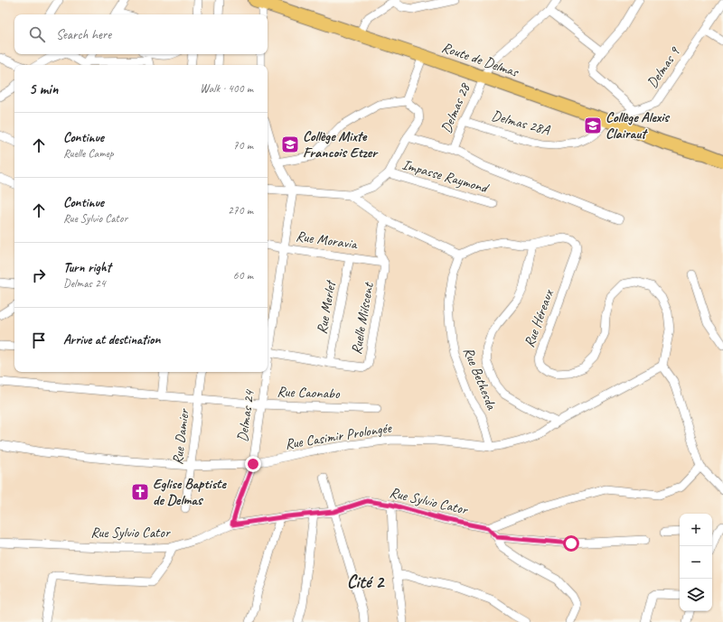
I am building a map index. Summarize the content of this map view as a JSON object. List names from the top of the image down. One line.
{"streets":{"main road":["Route de Delmas"],"street":["Delmas 9","Delmas 28","Delmas 28A","Impasse Raymond","Rue Moravia","Rue Merlet","Ruelle Milscent","Rue Héreaux","Rue Bethesda","Rue Caonabo","Delmas 24","Rue Casimir Prolongée","Rue Damier","Rue Sylvio Cator"]},"crossings":[["Route de Delmas","Delmas 9"],["Route de Delmas","Delmas 28"],["Route de Delmas","Delmas 28A"],["Delmas 9","Delmas 28A"],["Delmas 28","Delmas 28A"],["Delmas 28","Impasse Raymond"],["Rue Moravia","Rue Merlet"],["Rue Moravia","Ruelle Milscent"],["Rue Moravia","Delmas 24"],["Rue Merlet","Ruelle Milscent"],["Ruelle Milscent","Delmas 24"],["Rue Héreaux","Rue Bethesda"],["Rue Héreaux","Rue Casimir Prolongée"],["Rue Bethesda","Rue Casimir Prolongée"],["Rue Caonabo","Delmas 24"],["Rue Caonabo","Rue Damier"],["Delmas 24","Rue Casimir Prolongée"],["Delmas 24","Rue Sylvio Cator"],["Rue Casimir Prolongée","Rue Damier"]],"districts":["Cité 2"],"places":{"school or university":["Collège Alexis Clairaut","Collège Mixte Francois Etzer"],"church":["Eglise Baptiste de Delmas"]},"page":{"search":"Search here","heading":["5 min","Walk · 400 m"],"list":[["Continue","Ruelle Camep","70 m"],["Continue","Rue Sylvio Cator","270 m"],["Turn right","Delmas 24","60 m"],"Arrive at destination"],"map_buttons":["+","−"]}}
